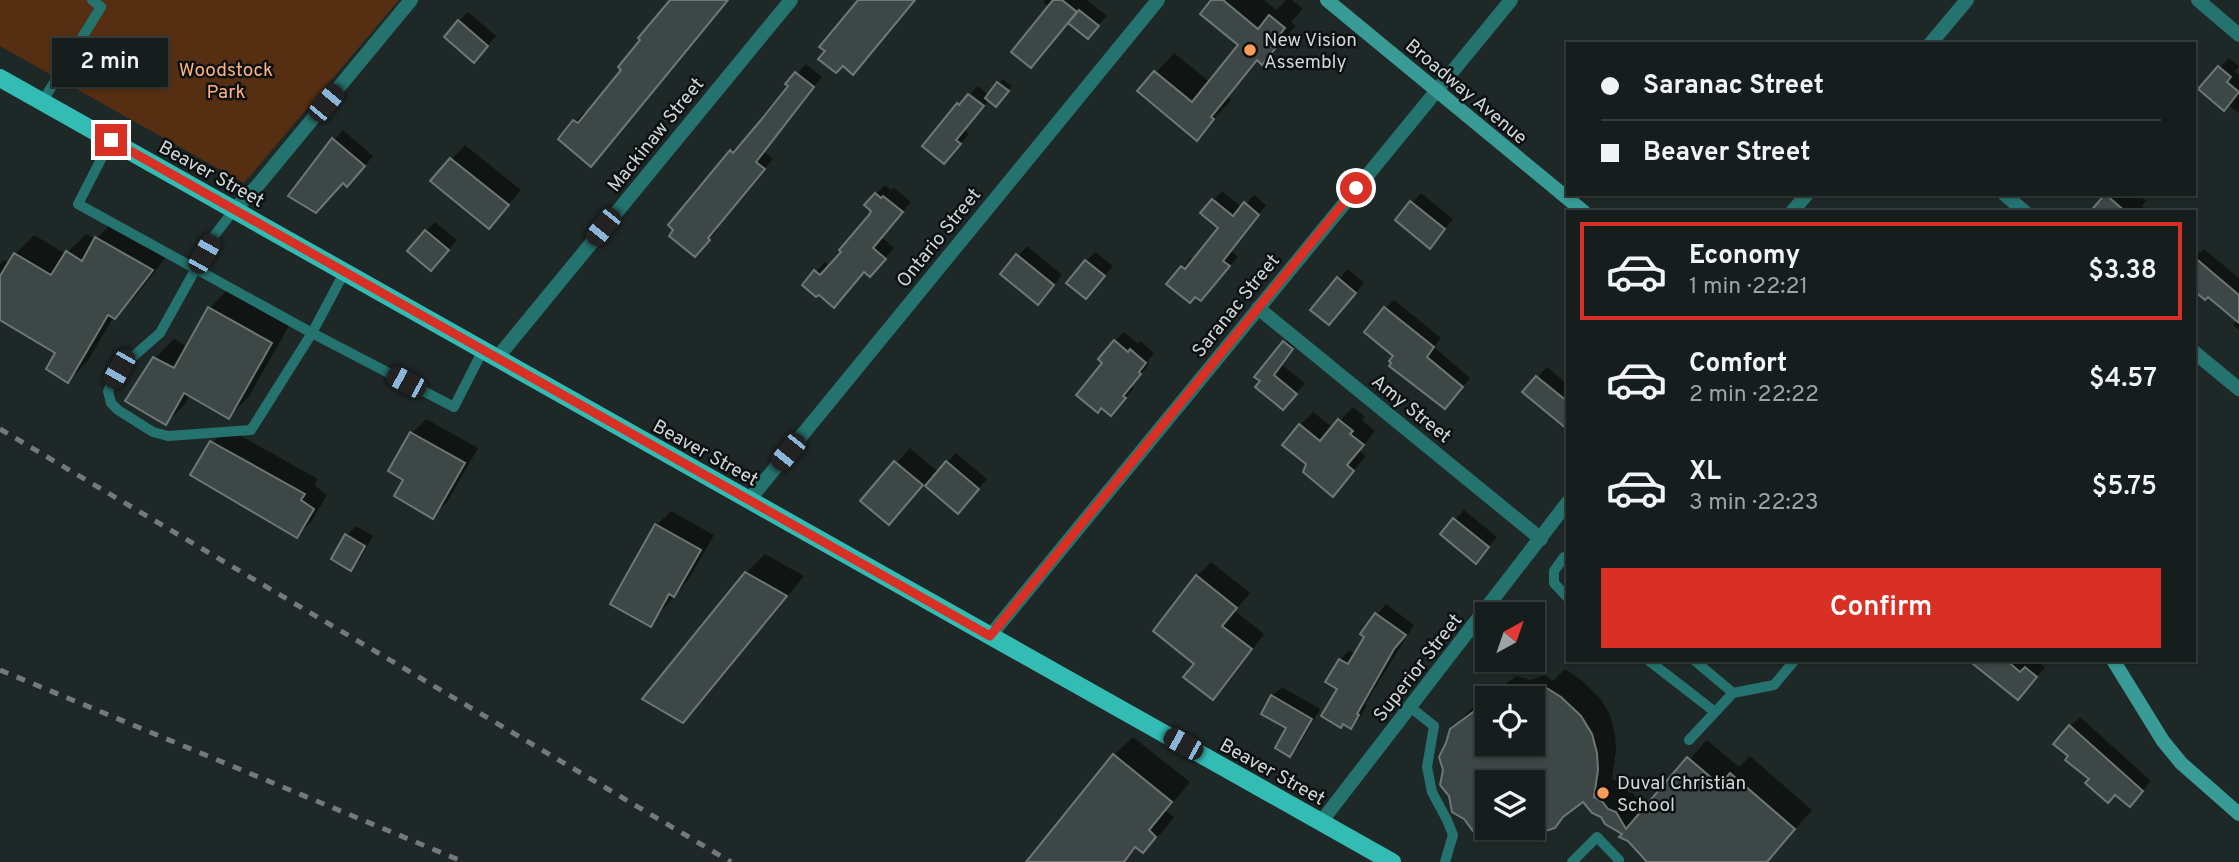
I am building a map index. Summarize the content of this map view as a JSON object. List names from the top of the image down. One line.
{"streets":{"main road":["Beaver Street"],"street":["Broadway Avenue","Mackinaw Street","Ontario Street","Saranac Street","Amy Street","Superior Street"]},"crossings":[["Broadway Avenue","Saranac Street"],["Mackinaw Street","Beaver Street"],["Beaver Street","Ontario Street"],["Beaver Street","Saranac Street"],["Beaver Street","Superior Street"],["Saranac Street","Amy Street"],["Amy Street","Superior Street"]],"parks":["Woodstock Park"],"places":["New Vision Assembly","Duval Christian School"],"north":"top right","page":{"bubble":"2 min","banner":["Saranac Street","Beaver Street"],"list":[{"name":"Economy","note":"1 min · 22:21","value":"$3.38"},{"name":"Comfort","note":"2 min · 22:22","value":"$4.57"},{"name":"XL","note":"3 min · 22:23","value":"$5.75"}],"buttons":"Confirm"}}
